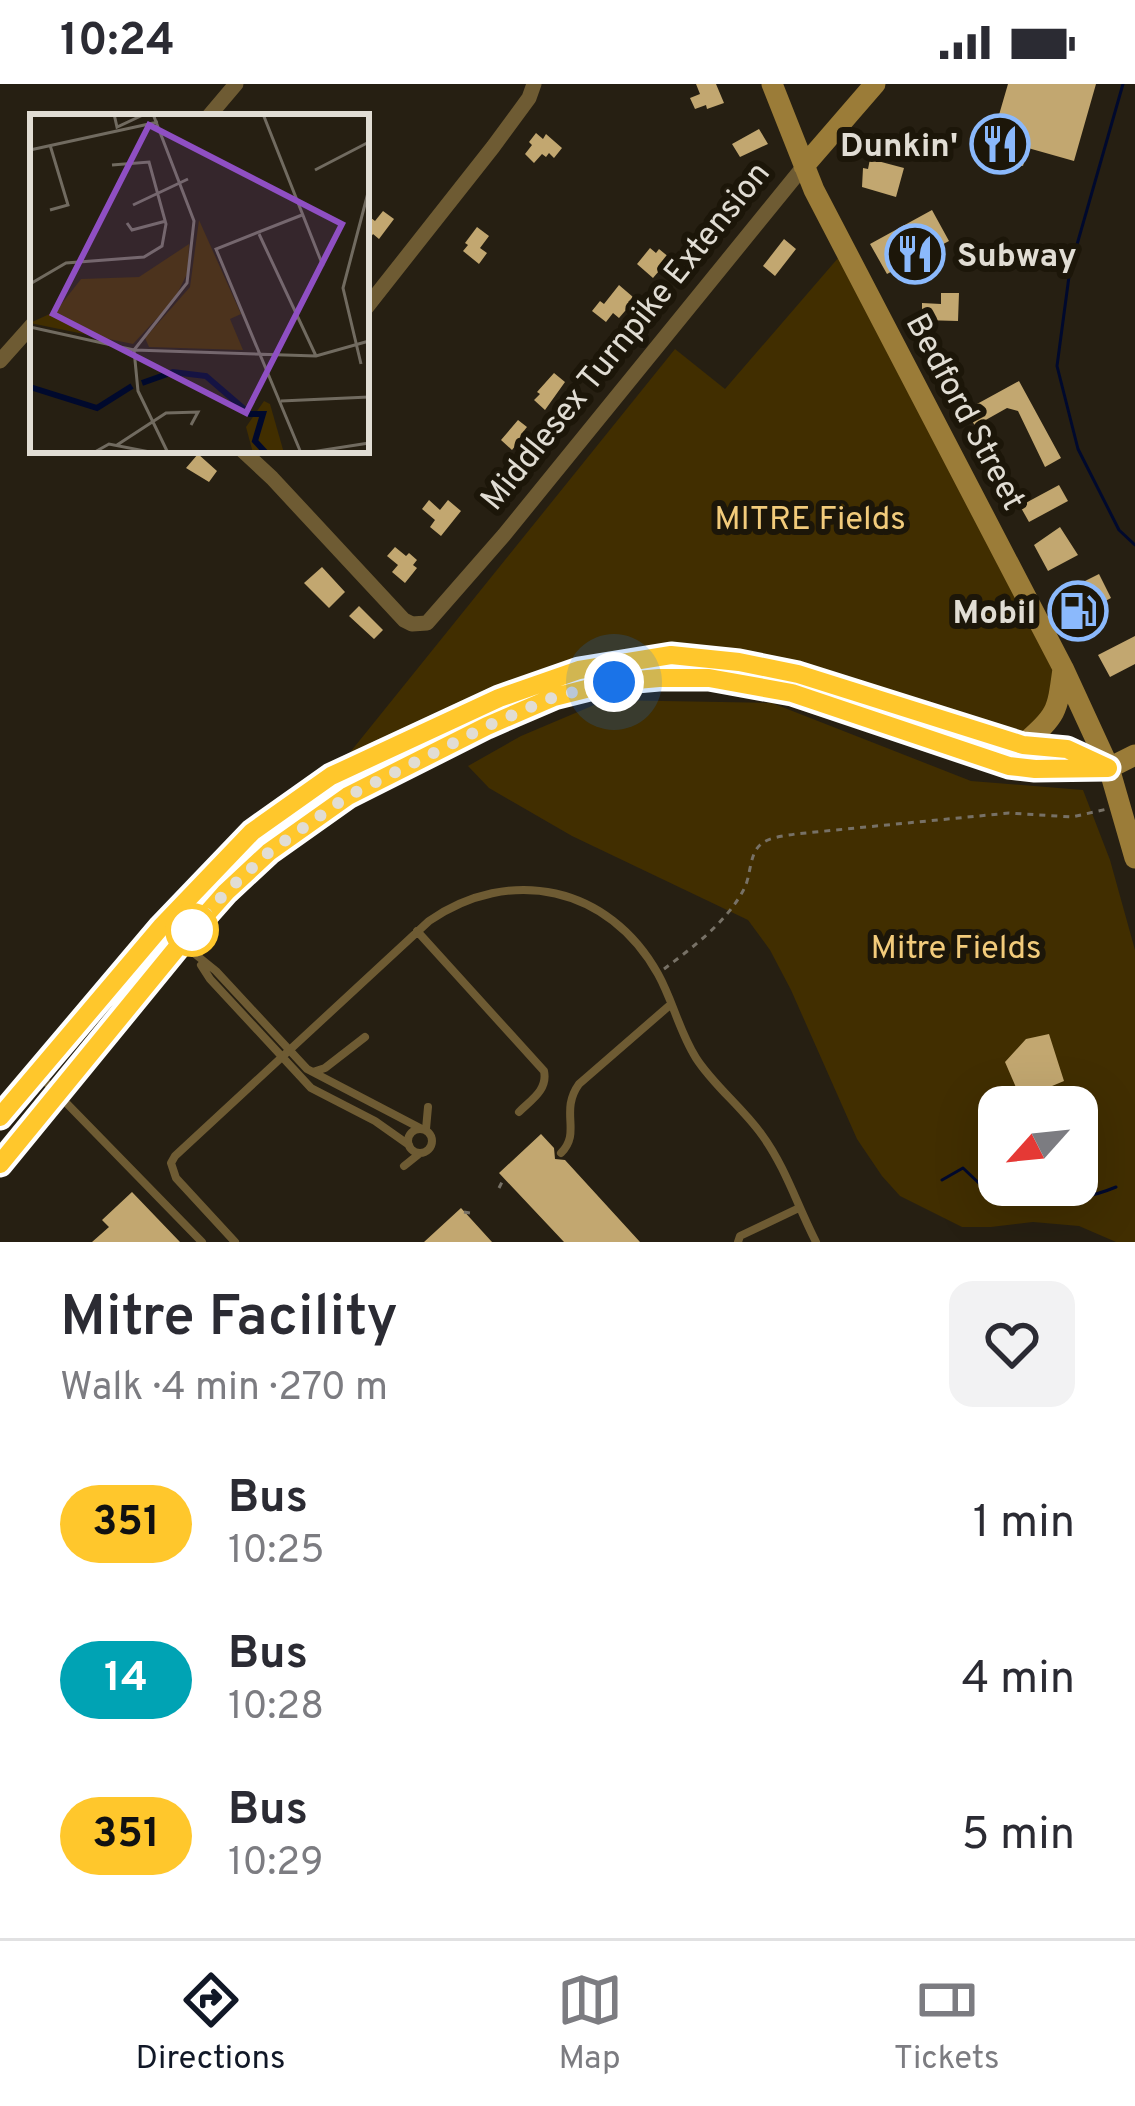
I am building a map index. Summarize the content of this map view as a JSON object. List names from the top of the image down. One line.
{"streets":{"main road":["Middlesex Turnpike Extension","Bedford Street"]},"crossings":[["Middlesex Turnpike Extension","Bedford Street"]],"parks":["MITRE Fields","Mitre Fields"],"places":{"restaurant":["Dunkin'","Subway"],"fuel station":["Mobil"]},"lines":["bus line 351"],"north":"bottom left","page":{"status":"10:24","heading":["Mitre Facility","Walk · 4 min · 270 m"],"list":[{"mark":"351","name":"Bus","note":"10:25","value":"1 min"},{"mark":"14","name":"Bus","note":"10:28","value":"4 min"},{"mark":"351","name":"Bus","note":"10:29","value":"5 min"}],"tabs":["Directions","Map","Tickets"]}}
